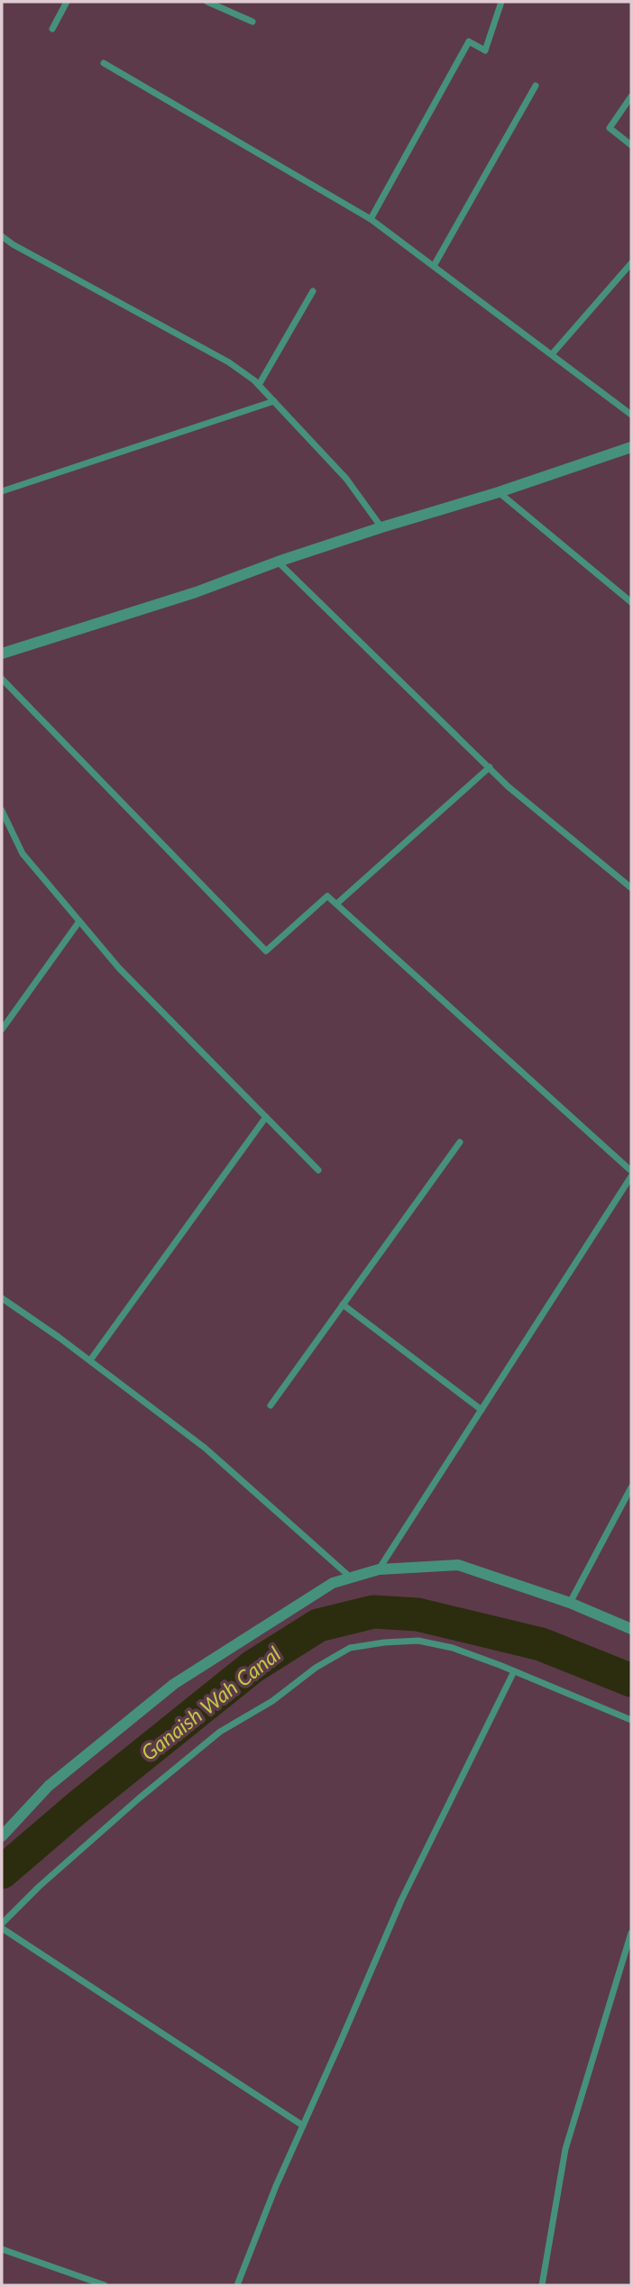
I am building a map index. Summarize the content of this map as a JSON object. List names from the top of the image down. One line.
{"water":["Ganaish Wah Canal"]}
